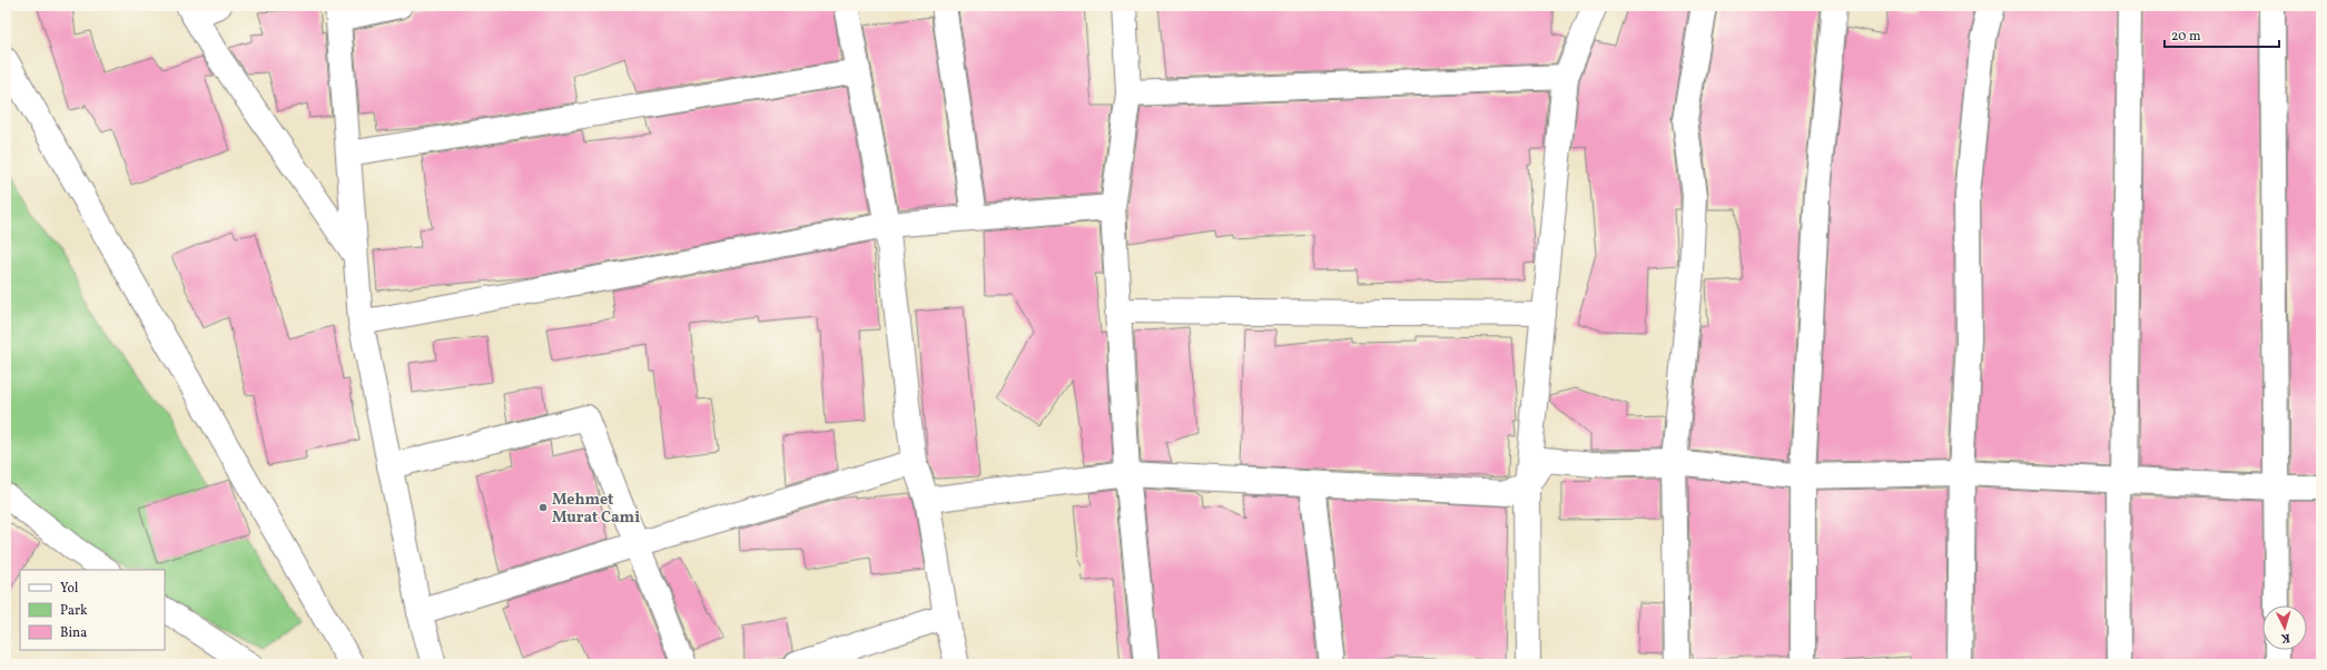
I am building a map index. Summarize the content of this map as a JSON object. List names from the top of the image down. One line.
{"places":["Mehmet Murat Cami"],"legend":["Yol","Park","Bina"],"scale_bar":"20 m","north":"bottom"}
